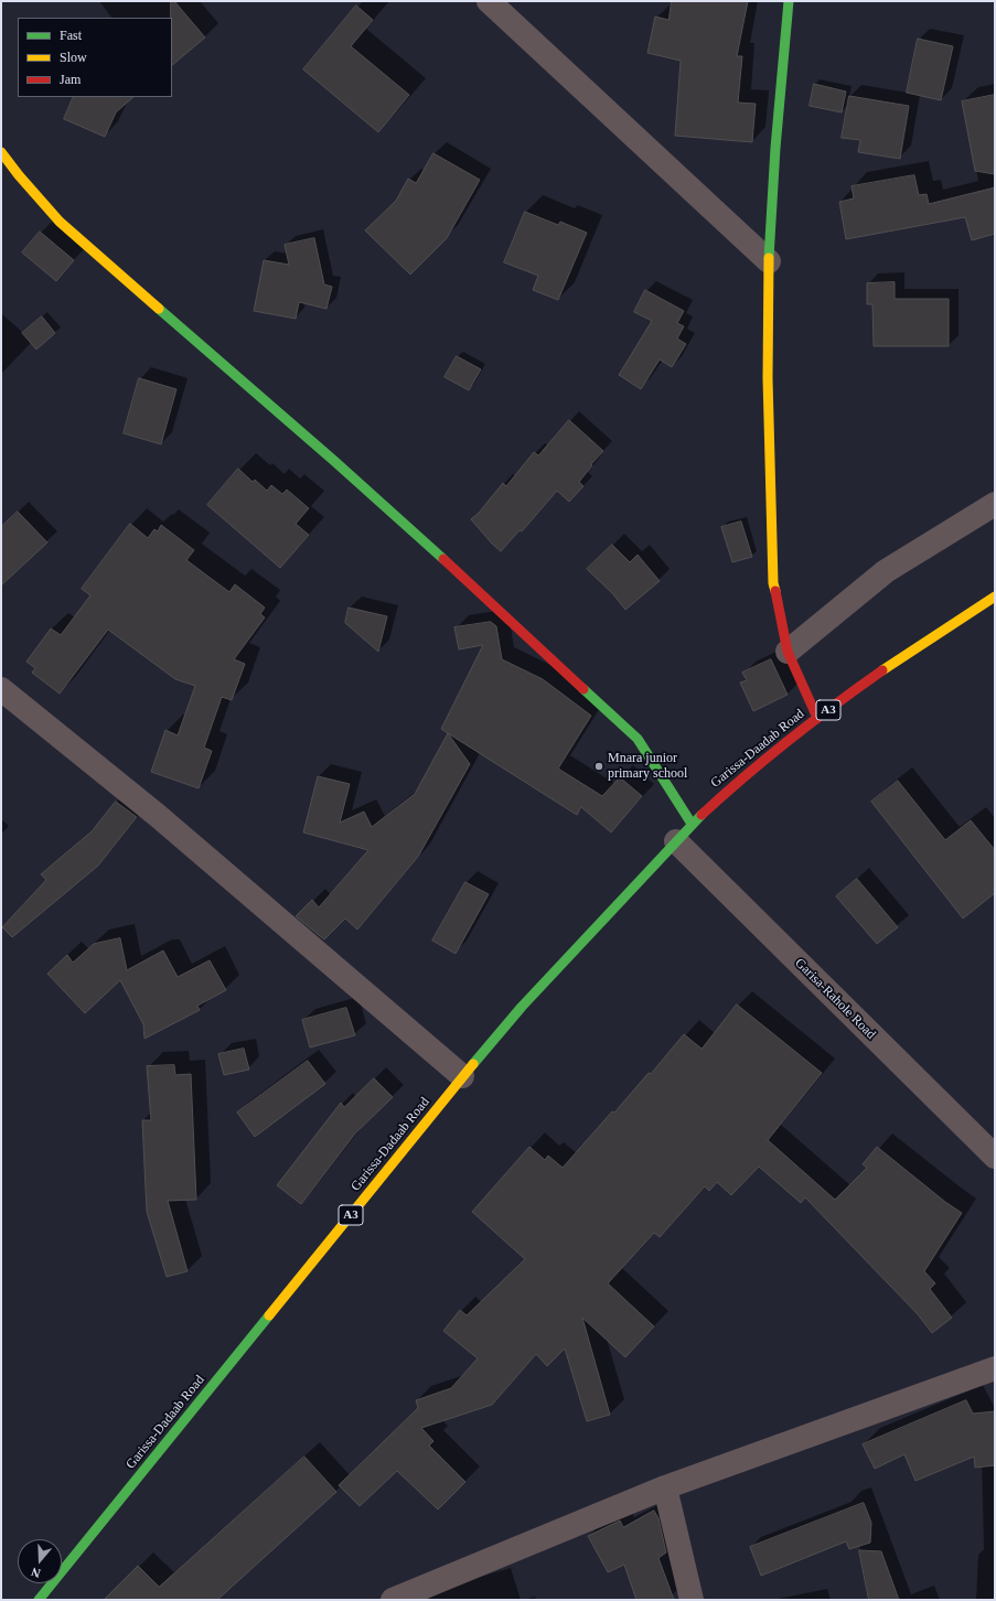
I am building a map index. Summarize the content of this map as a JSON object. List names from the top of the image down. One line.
{"streets":{"main road":["A3","Garissa-Daadab Road","Garissa-Dadaab Road"],"street":["Garisa-Rahole Road"]},"crossings":[["Garissa-Daadab Road","Garisa-Rahole Road"],["Garissa-Daadab Road","Garissa-Dadaab Road"],["Garisa-Rahole Road","Garissa-Dadaab Road"]],"places":["Mnara junior primary school"],"legend":["Fast","Slow","Jam"],"north":"bottom"}
